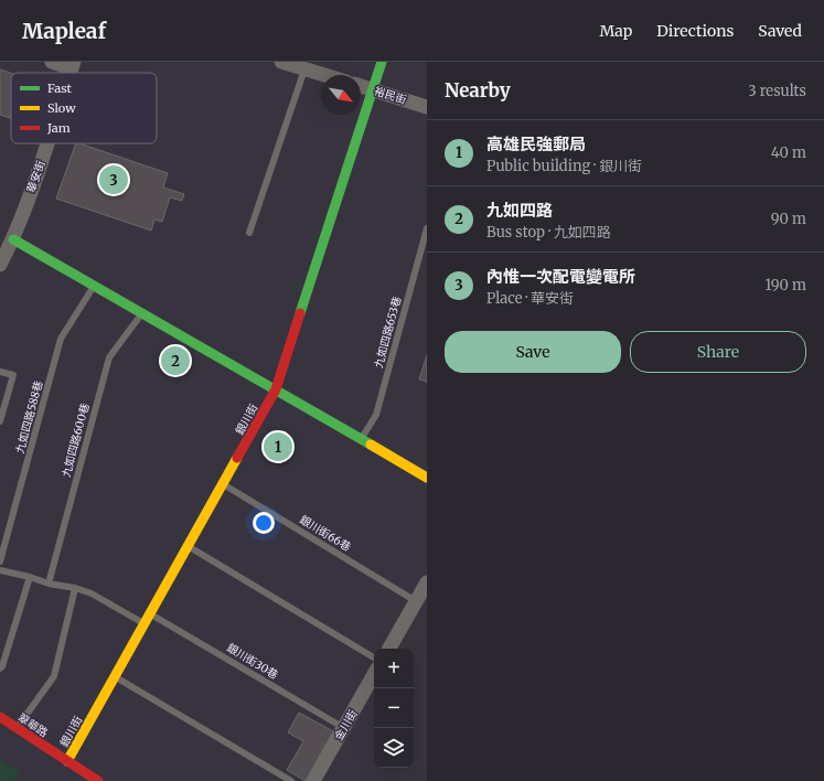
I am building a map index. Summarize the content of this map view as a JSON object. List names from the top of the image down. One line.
{"streets":{"street":["裕民街","華安街","銀川街","翠華路","金川街"],"lane":["九如四路653巷","九如四路588巷","九如四路600巷","銀川街66巷","銀川街30巷"]},"crossings":[["裕民街","銀川街"],["銀川街","銀川街66巷"],["銀川街","銀川街30巷"],["銀川街","翠華路"],["銀川街30巷","金川街"]],"legend":["Fast","Slow","Jam"],"north":"bottom right","page":{"header":"Mapleaf","nav":["Map","Directions","Saved"],"heading":["Nearby","3 results"],"list":[{"mark":"1","name":"高雄民強郵局","note":"Public building · 銀川街","value":"40 m"},{"mark":"2","name":"九如四路","note":"Bus stop · 九如四路","value":"90 m"},{"mark":"3","name":"內惟一次配電變電所","note":"Place · 華安街","value":"190 m"}],"pins":["3","2","1"],"buttons":["Save","Share"],"map_buttons":["+","−"]}}
